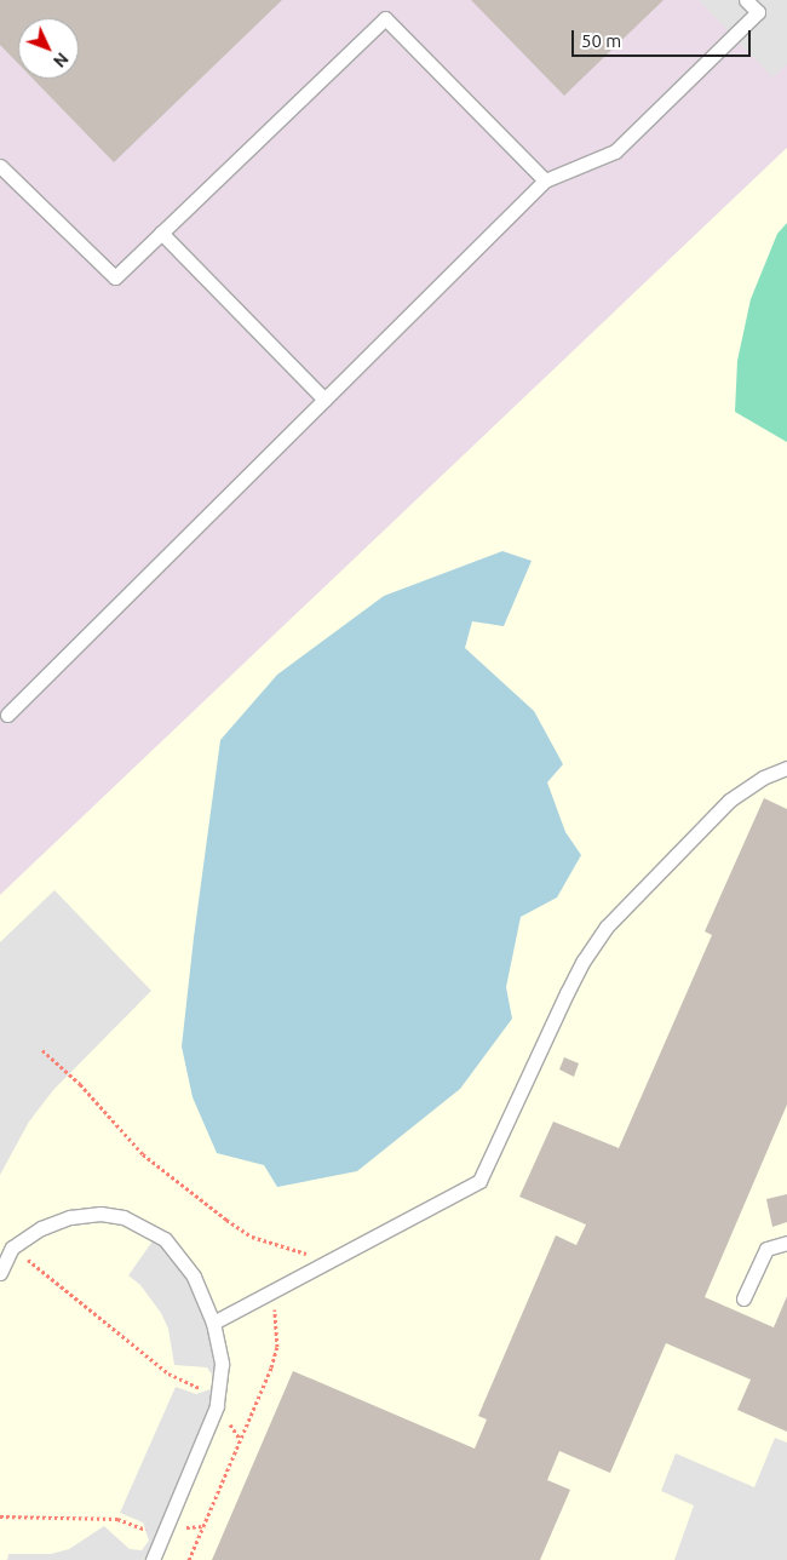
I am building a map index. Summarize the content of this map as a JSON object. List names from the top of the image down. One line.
{"scale_bar":"50 m","north":"bottom right"}
